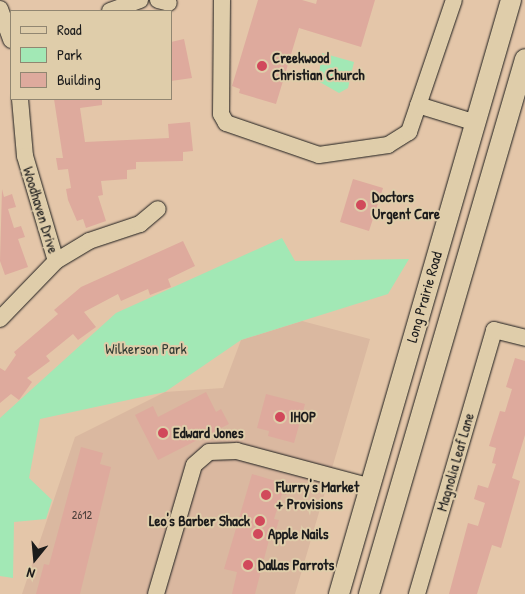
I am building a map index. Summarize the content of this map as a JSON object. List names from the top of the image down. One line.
{"streets":{"main road":["Long Prairie Road"],"street":["Woodhaven Drive","Magnolia Leaf Lane"]},"parks":["Wilkerson Park"],"places":["Creekwood Christian Church","Doctors Urgent Care","IHOP","Edward Jones","Flurry's Market + Provisions","Leo's Barber Shack","Apple Nails","Dallas Parrots"],"house_numbers":["2612"],"legend":["Road","Park","Building"],"north":"bottom"}
